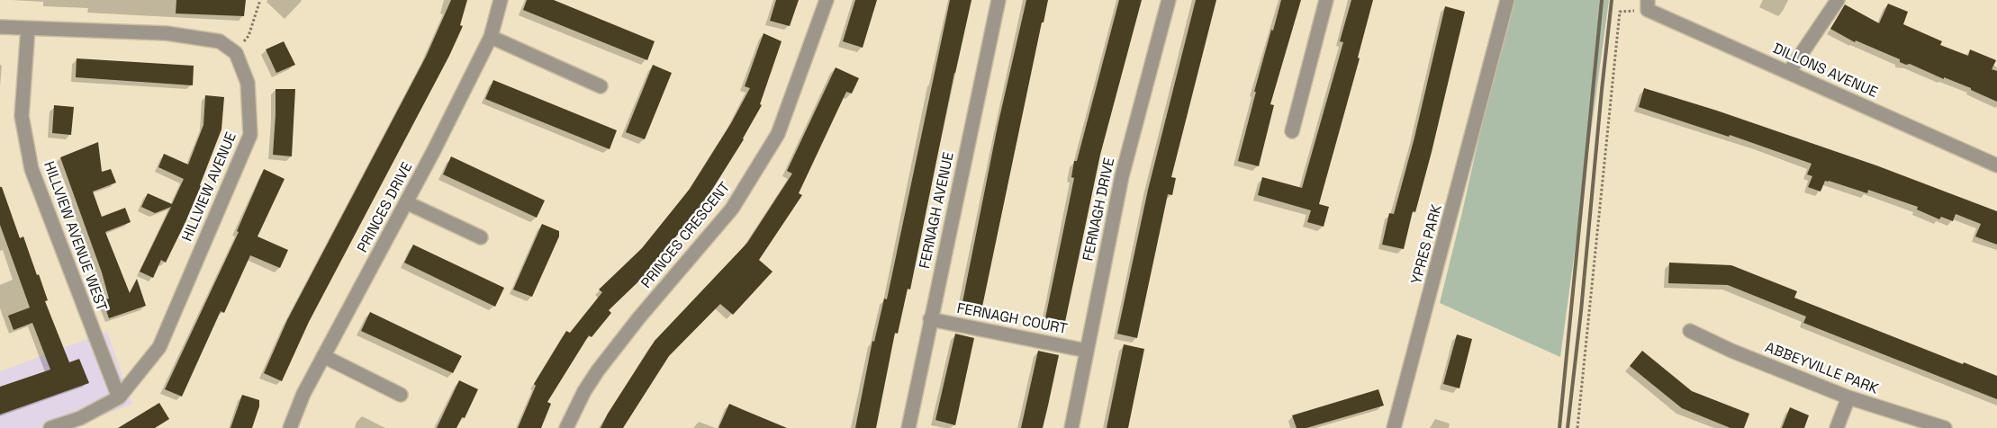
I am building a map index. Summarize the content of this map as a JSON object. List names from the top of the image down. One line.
{"streets":{"street":["DILLONS AVENUE","HILLVIEW AVENUE","PRINCES DRIVE","FERNAGH DRIVE","FERNAGH AVENUE","PRINCES CRESCENT","HILLVIEW AVENUE WEST","YPRES PARK","FERNAGH COURT","ABBEYVILLE PARK"]},"crossings":[["HILLVIEW AVENUE","HILLVIEW AVENUE WEST"],["FERNAGH DRIVE","FERNAGH COURT"],["FERNAGH AVENUE","FERNAGH COURT"]]}
